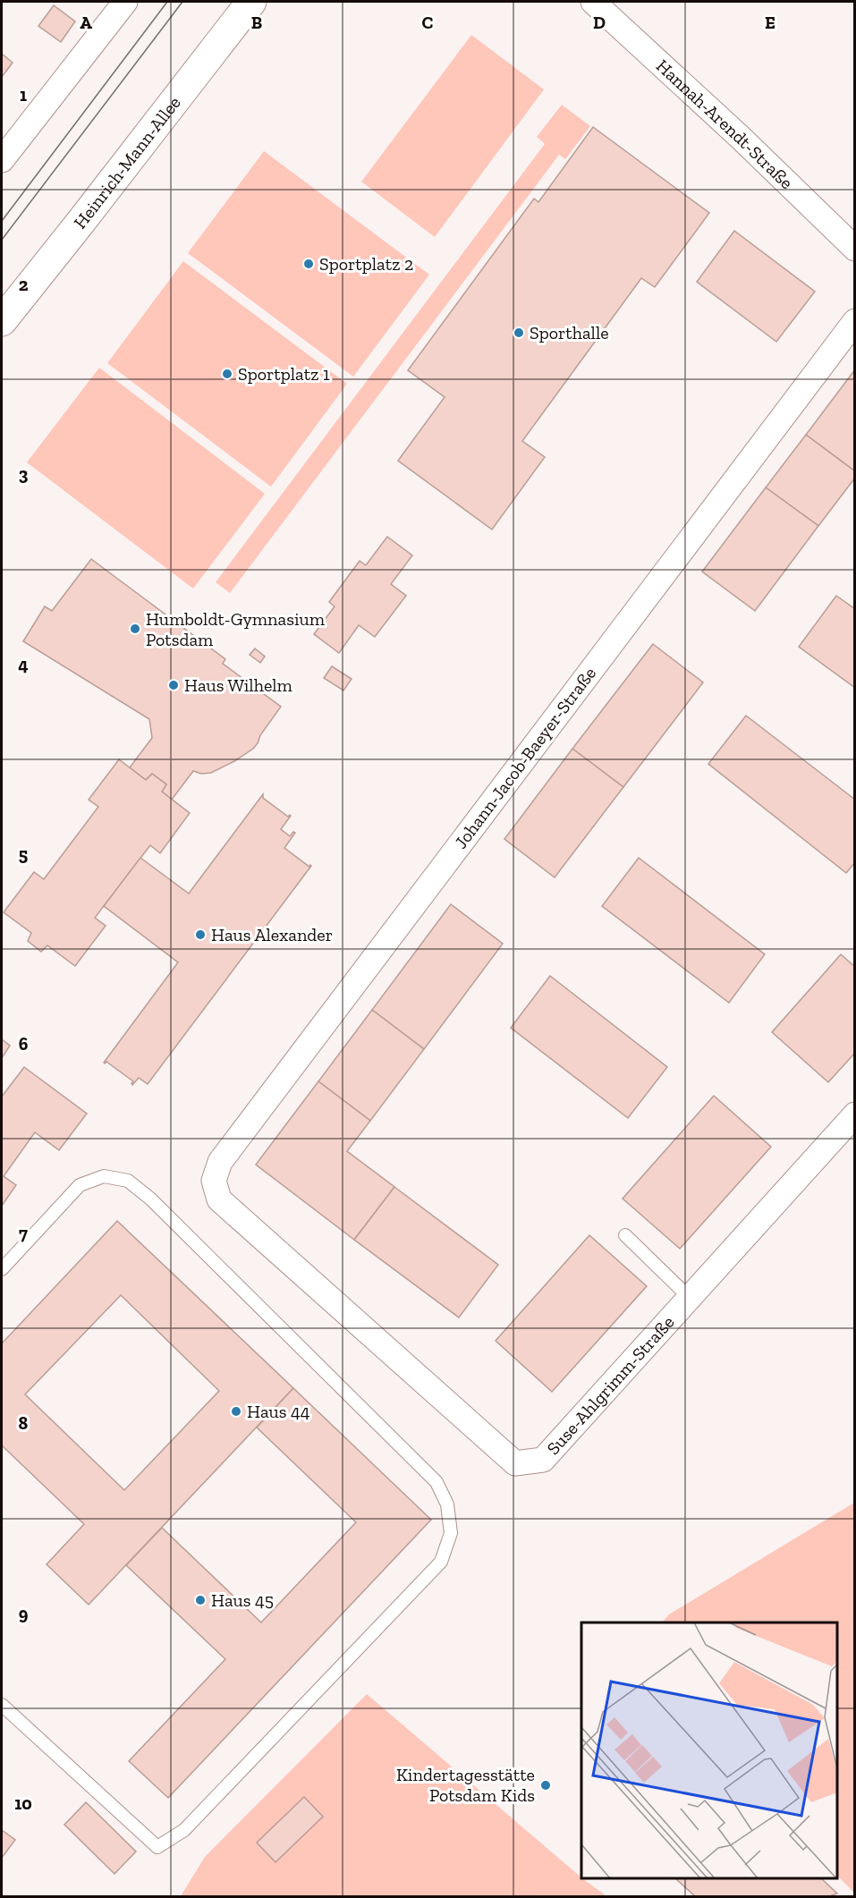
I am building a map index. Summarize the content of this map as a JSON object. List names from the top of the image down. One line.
{"streets":{"main road":["Heinrich-Mann-Allee"],"street":["Hannah-Arendt-Straße","Johann-Jacob-Baeyer-Straße","Suse-Ahlgrimm-Straße"]},"crossings":[["Johann-Jacob-Baeyer-Straße","Suse-Ahlgrimm-Straße"]],"places":["Sportplatz 2","Sporthalle","Sportplatz 1","Humboldt-Gymnasium Potsdam","Haus Wilhelm","Haus Alexander","Haus 44","Haus 45","Kindertagesstätte Potsdam Kids"],"grid":{"columns":["A","B","C","D","E"],"rows":["1","2","3","4","5","6","7","8","9","10"]}}
